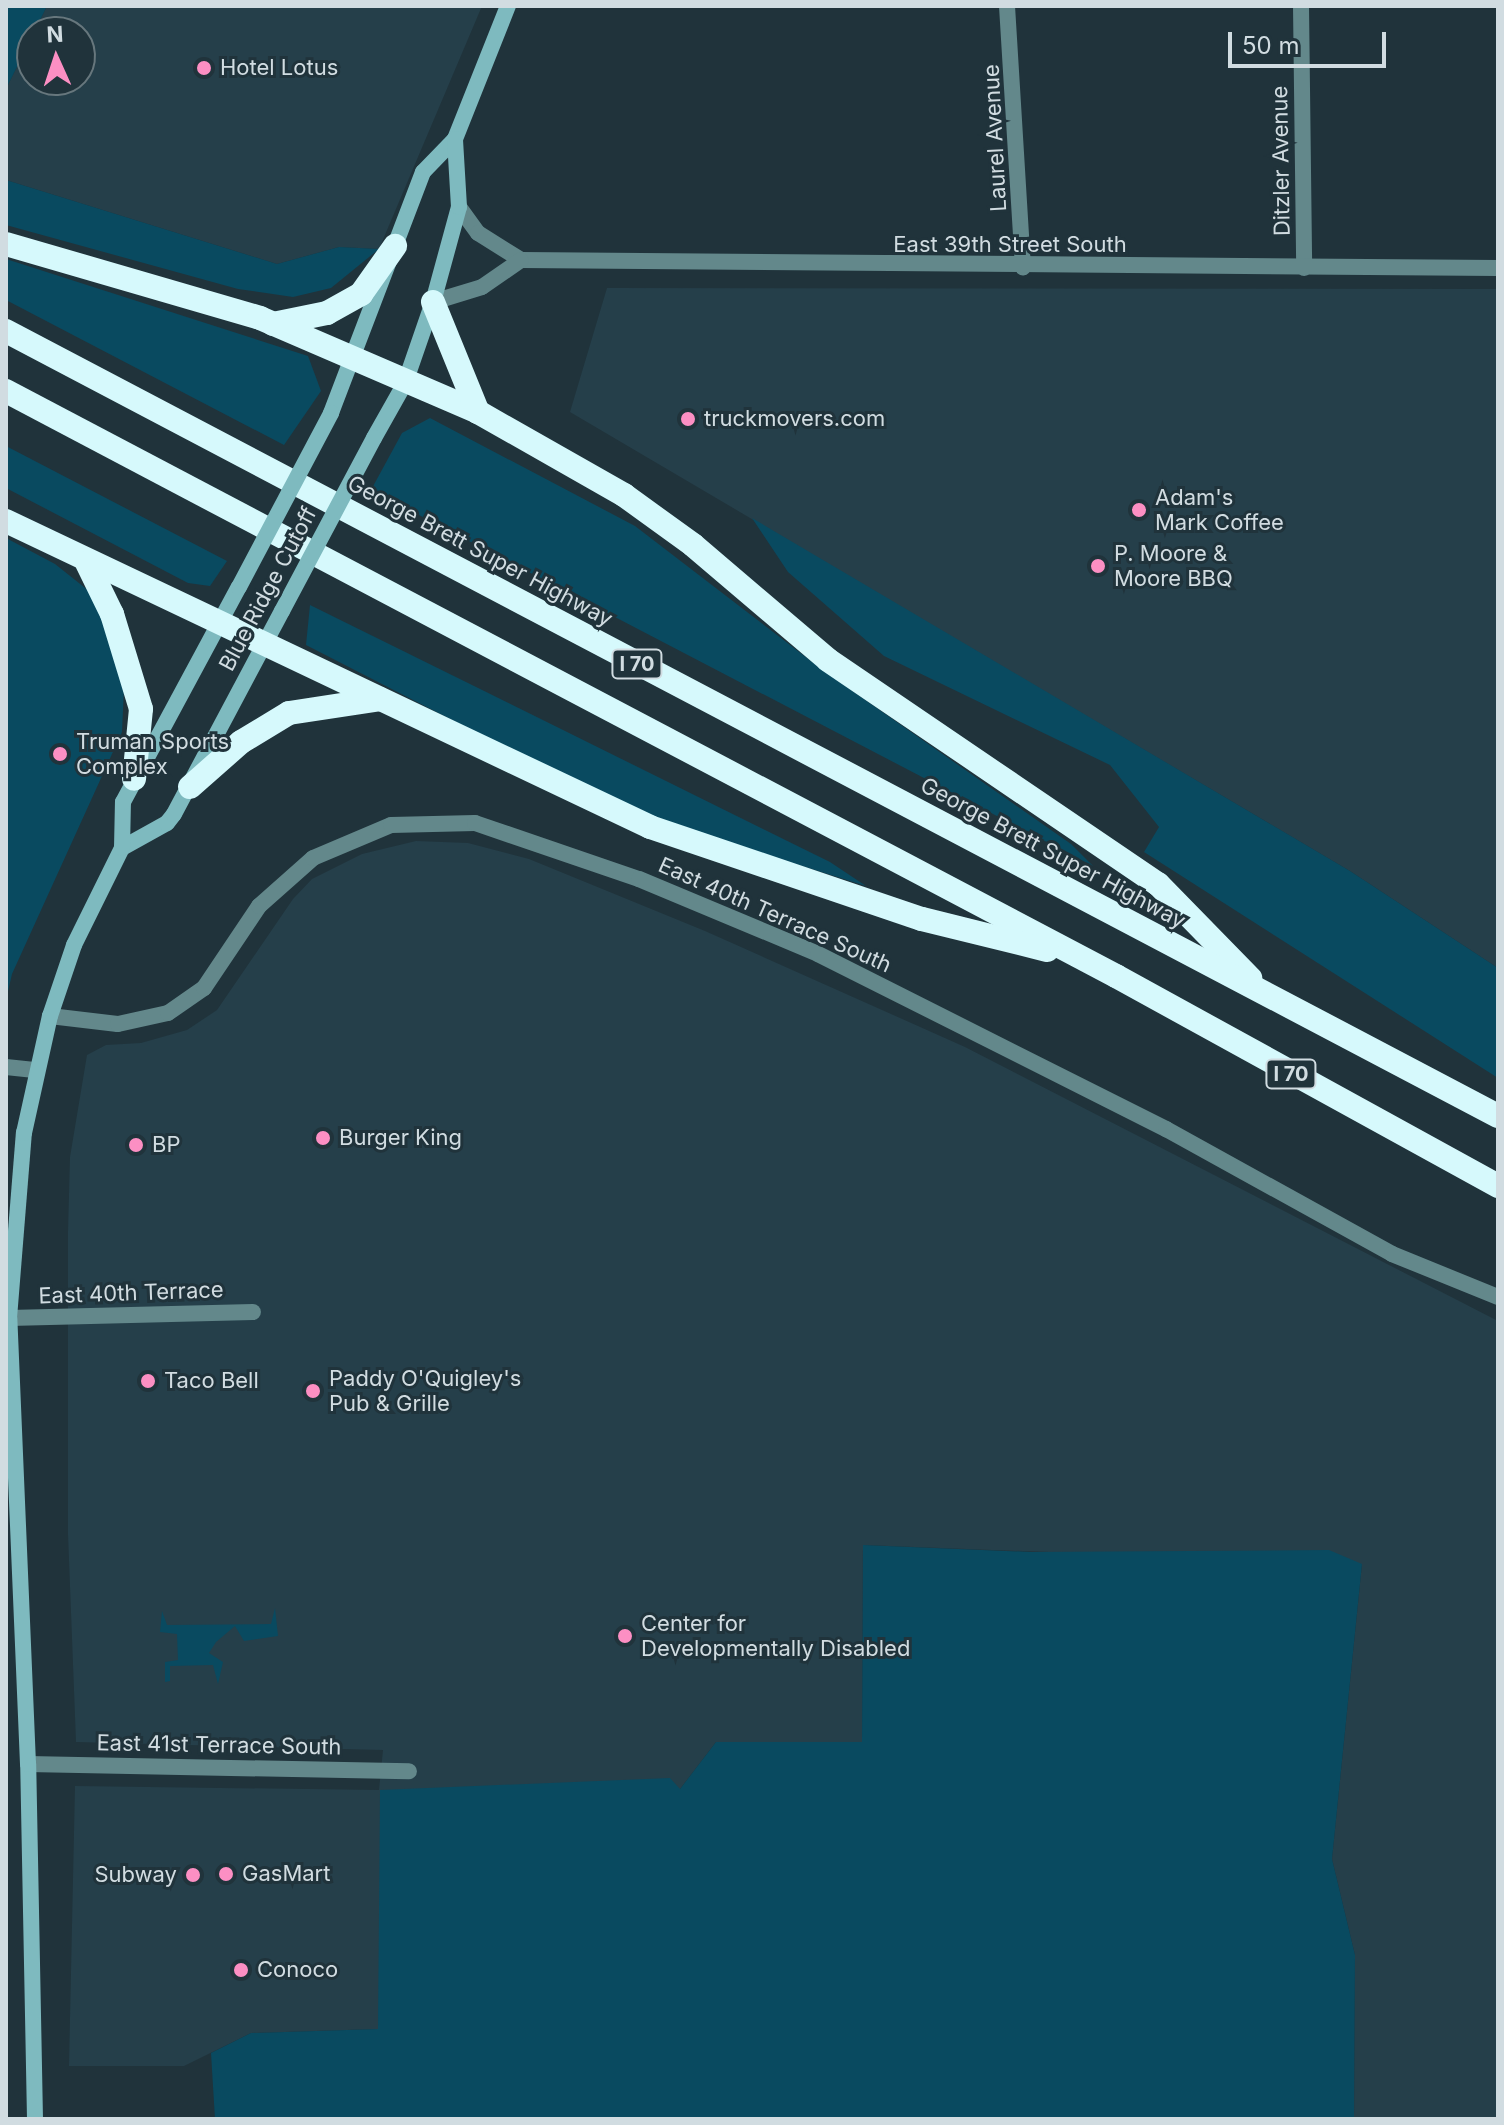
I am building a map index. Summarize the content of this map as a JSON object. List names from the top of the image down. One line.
{"streets":{"highway":["George Brett Super Highway","I 70"],"main road":["Blue Ridge Cutoff"],"street":["Laurel Avenue","Ditzler Avenue","East 39th Street South","East 40th Terrace South","East 40th Terrace","East 41st Terrace South"]},"crossings":[["Laurel Avenue","East 39th Street South"],["Ditzler Avenue","East 39th Street South"],["George Brett Super Highway","I 70"],["Blue Ridge Cutoff","East 40th Terrace South"],["Blue Ridge Cutoff","East 40th Terrace"],["Blue Ridge Cutoff","East 41st Terrace South"]],"places":["Hotel Lotus","truckmovers.com","Adam's Mark Coffee","P. Moore & Moore BBQ","Truman Sports Complex","Burger King","BP","Taco Bell","Paddy O'Quigley's Pub & Grille","Center for Developmentally Disabled","GasMart","Subway","Conoco"],"scale_bar":"50 m","north":"top"}
